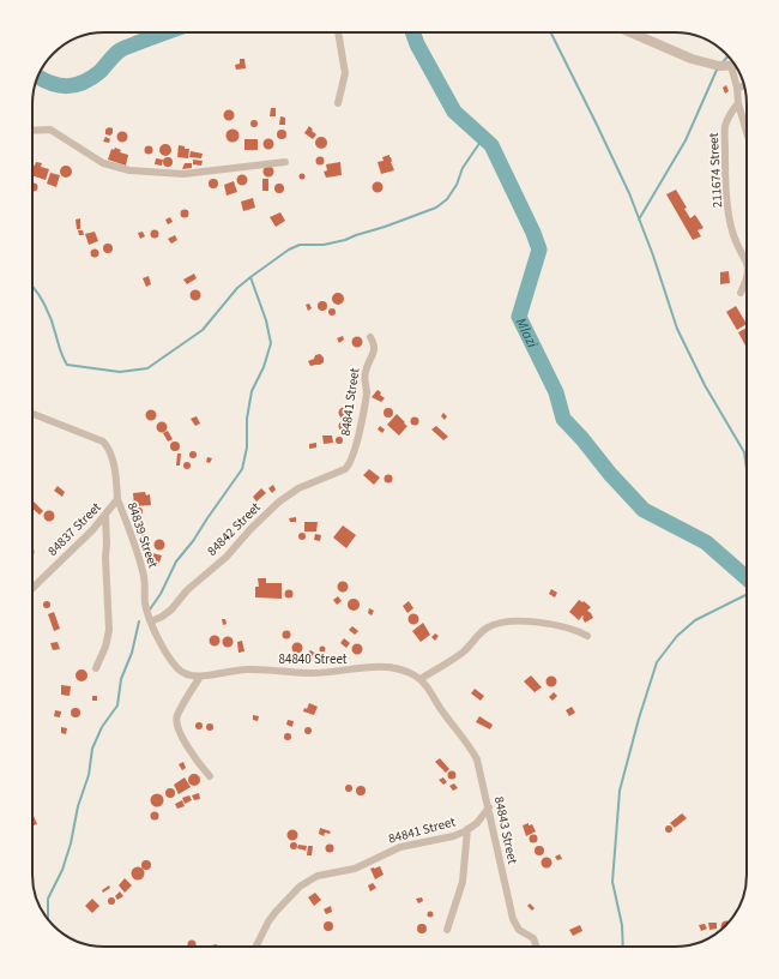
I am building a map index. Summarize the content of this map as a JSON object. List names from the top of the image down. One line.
{"streets":{"street":["211674 Street","84841 Street","84837 Street","84842 Street","84839 Street","84840 Street","84843 Street"]},"crossings":[["84841 Street","84842 Street"],["84841 Street","84843 Street"],["84837 Street","84839 Street"],["84842 Street","84839 Street"],["84839 Street","84840 Street"],["84840 Street","84843 Street"]],"water":["Mlazi"]}
